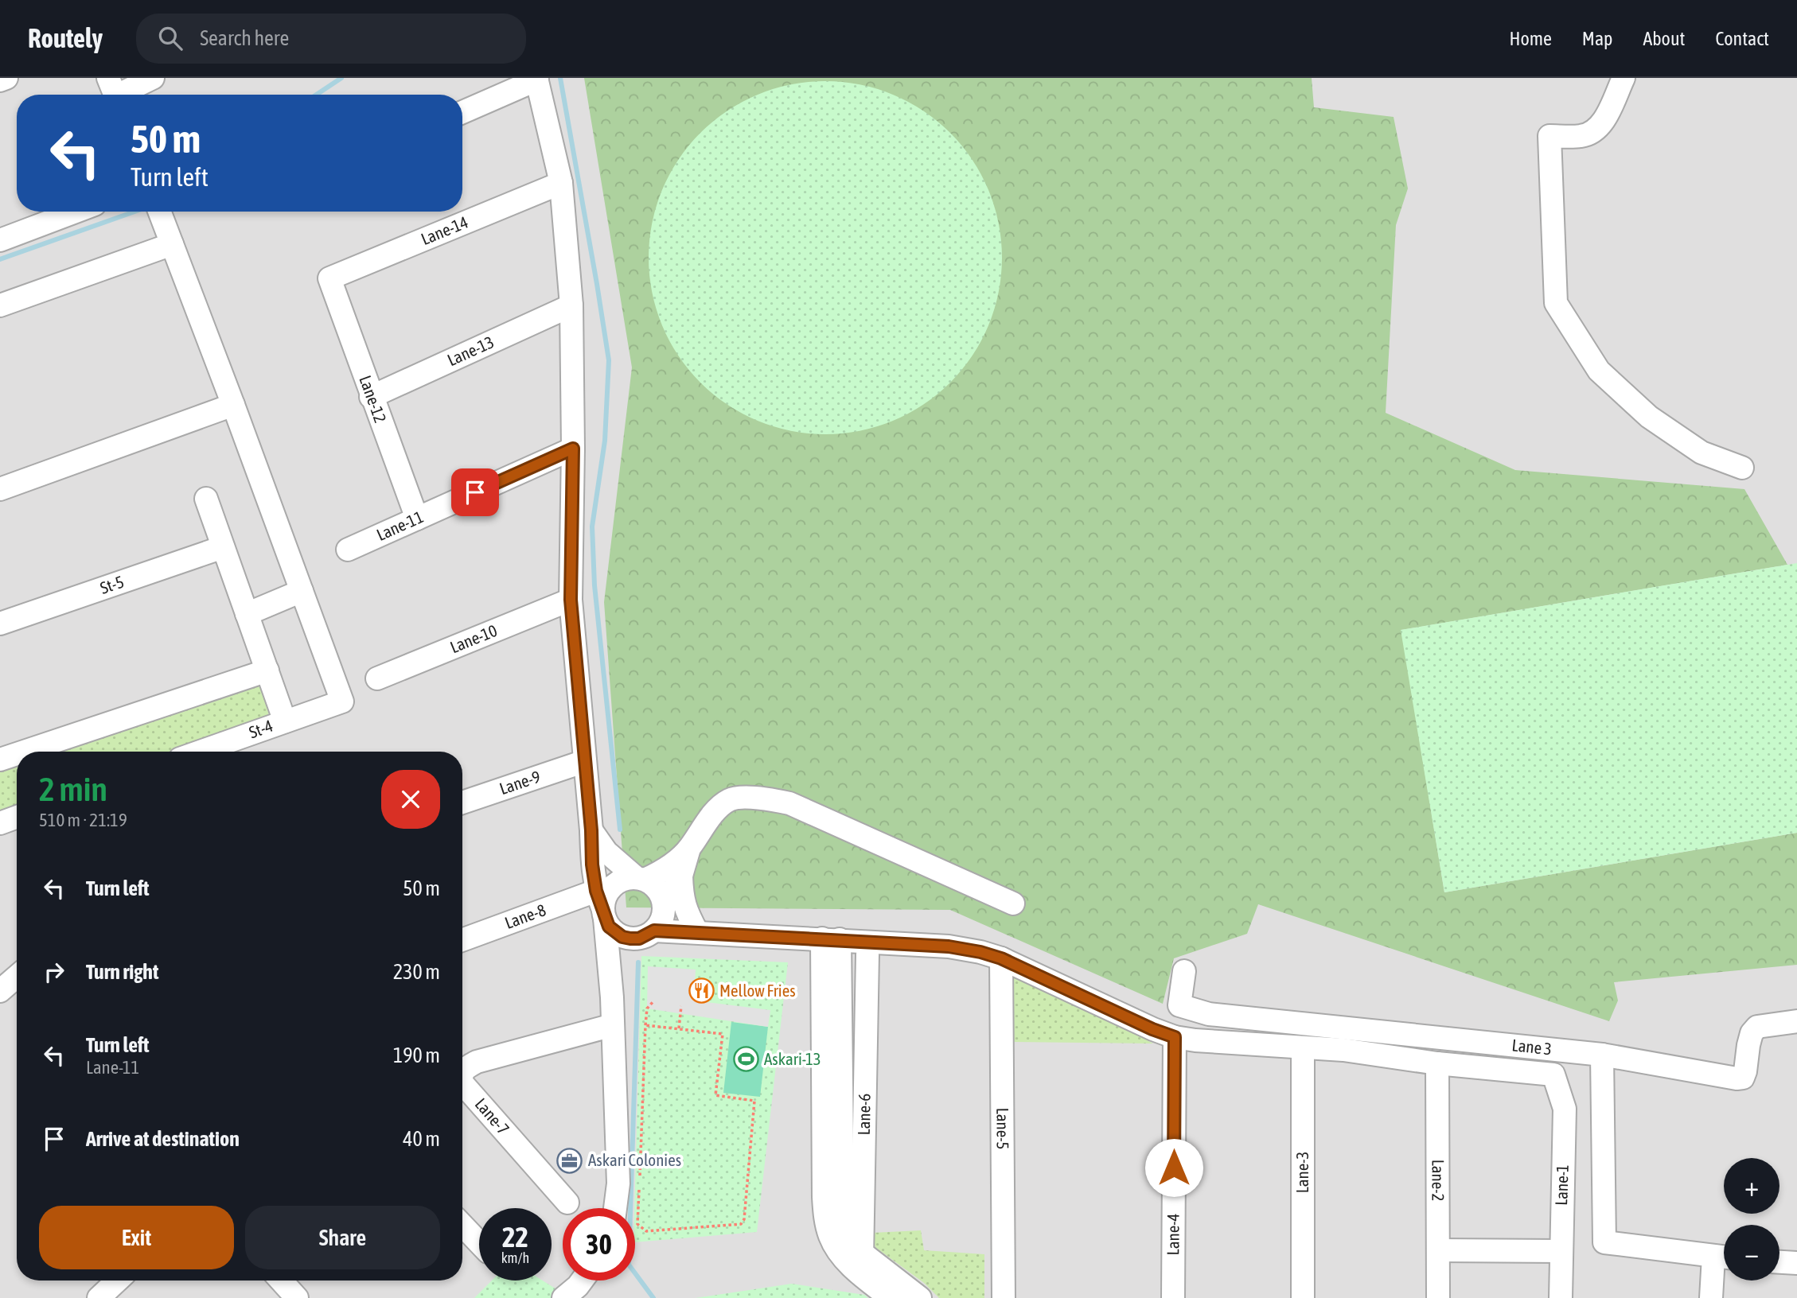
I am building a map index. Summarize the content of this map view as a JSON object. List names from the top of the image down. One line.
{"streets":{"street":["Lane-14","Lane-13","Lane-12","Lane-11","St-5","Lane-10","St-4","Lane-9","Lane-8","Lane 3","Lane-6","Lane-7","Lane-5","Lane-3","Lane-2","Lane-1","Lane-4"]},"crossings":[["Lane-14","Lane-12"],["Lane-13","Lane-12"],["Lane-12","Lane-11"],["Lane-2","Lane-1"]],"places":{"restaurant":["Mellow Fries"],"sports":["Askari-13"],"office":["Askari Colonies"]},"page":{"header":"Routely","search":"Search here","nav":["Home","Map","About","Contact"],"turn":["50 m","Turn left"],"heading":["2 min","510 m · 21:19"],"list":[{"name":"Turn left","value":"50 m"},{"name":"Turn right","value":"230 m"},{"name":"Turn left","note":"Lane-11","value":"190 m"},{"name":"Arrive at destination","value":"40 m"}],"map_buttons":["+","−"],"buttons":["Exit","Share"],"speed":"22 km/h","limit":"30"}}
